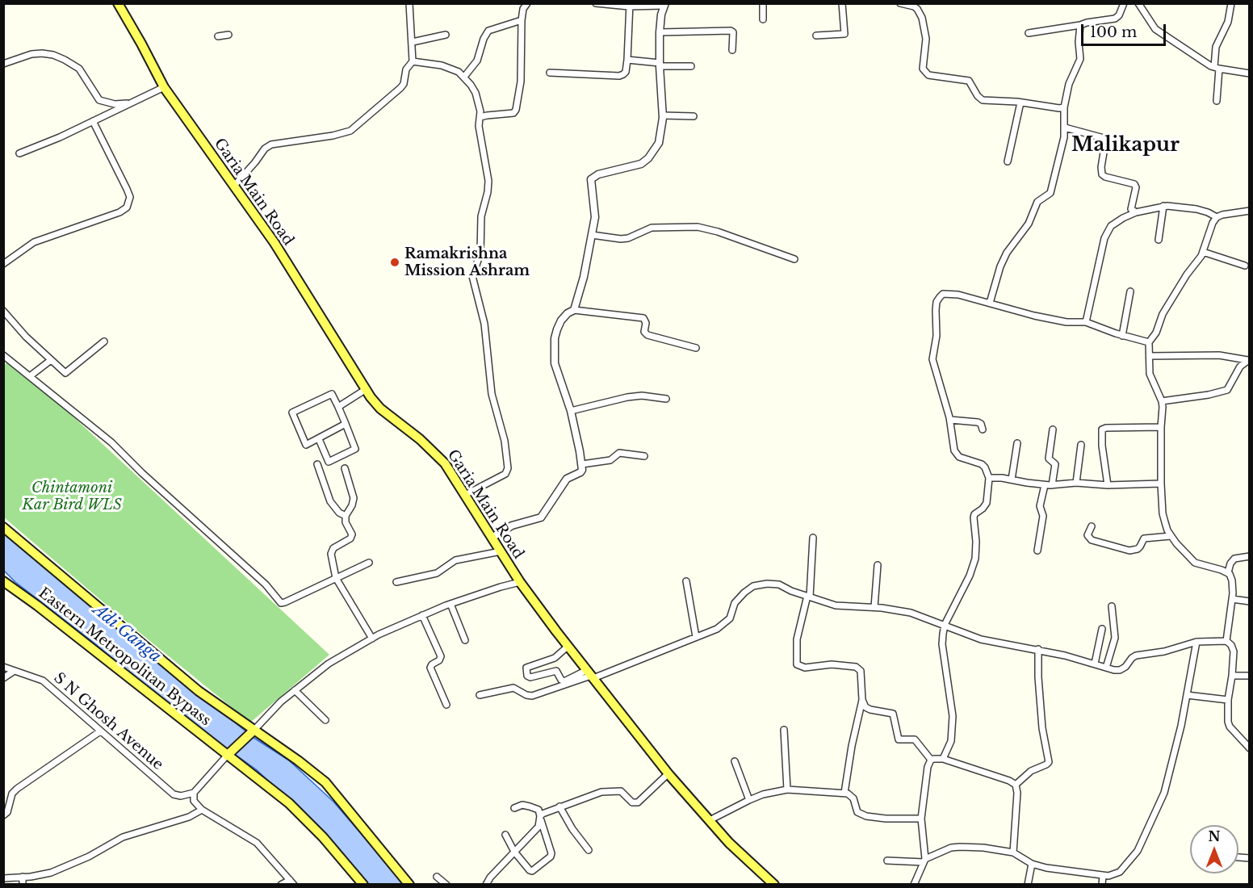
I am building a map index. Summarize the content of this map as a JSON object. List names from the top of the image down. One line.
{"streets":{"main road":["Garia Main Road","Eastern Metropolitan Bypass"],"street":["S N Ghosh Avenue"]},"districts":["Malikapur"],"water":["Adi Ganga"],"parks":["Chintamoni Kar Bird WLS"],"places":["Ramakrishna Mission Ashram"],"scale_bar":"100 m","north":"top"}
